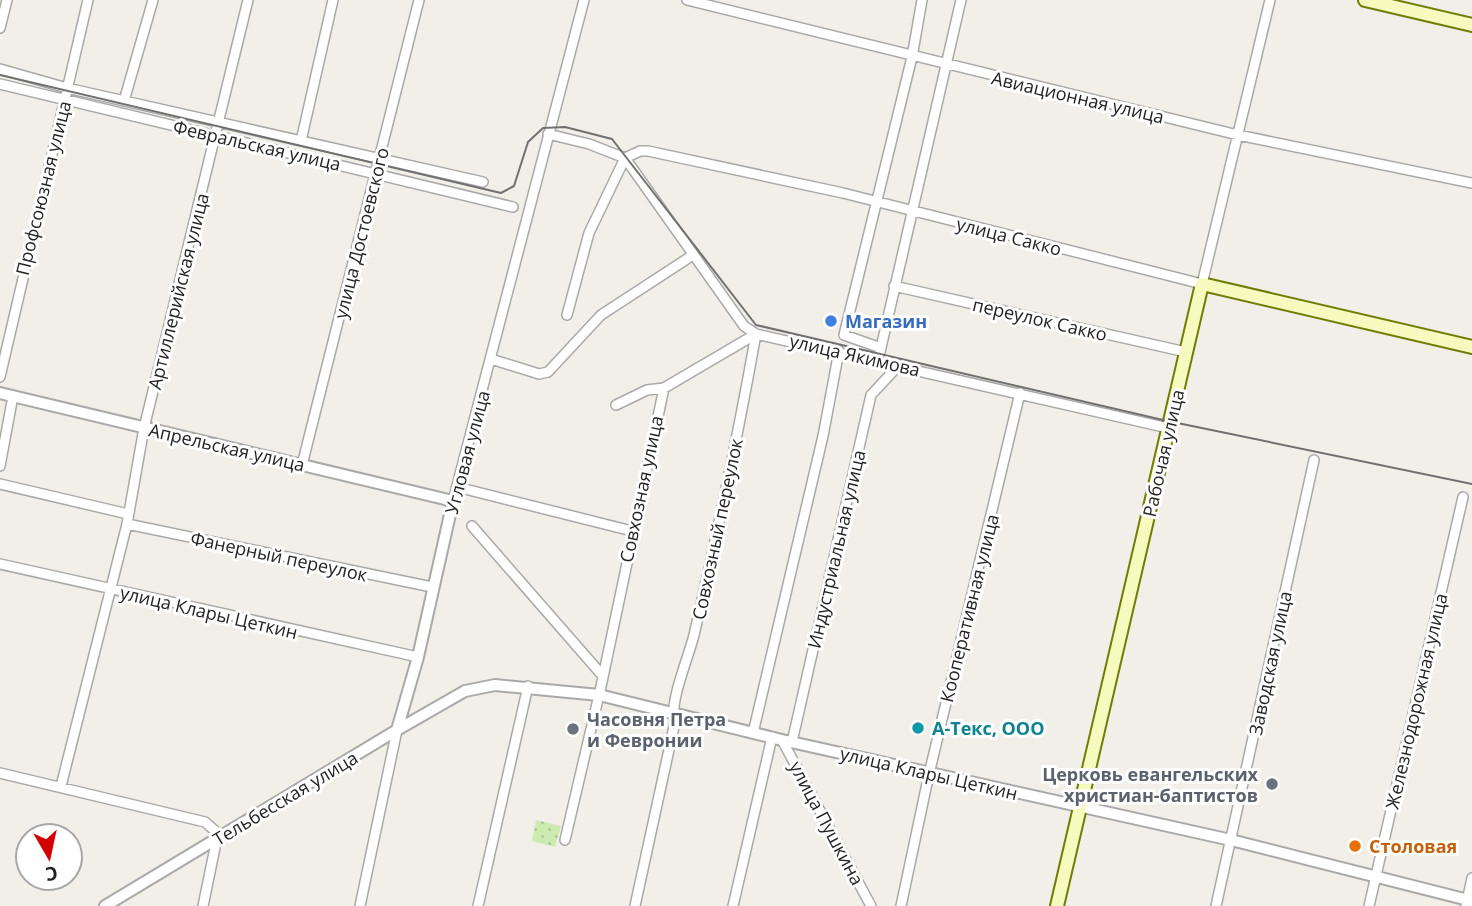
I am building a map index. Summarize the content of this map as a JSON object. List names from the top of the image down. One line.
{"streets":{"main road":["улица Сакко","Рабочая улица"],"street":["Авиационная улица","Февральская улица","Профсоюзная улица","улица Достоевского","Артиллерийская улица","переулок Сакко","улица Якимова","Апрельская улица","Угловая улица","Совхозная улица","Совхозный переулок","Индустриальная улица","Фанерный переулок","Кооперативная улица","улица Клары Цеткин","Заводская улица","Железнодорожная улица","Тельбесская улица","улица Пушкина"]},"crossings":[["Авиационная улица","Рабочая улица"],["Февральская улица","Профсоюзная улица"],["Февральская улица","улица Достоевского"],["Февральская улица","Артиллерийская улица"],["улица Достоевского","Апрельская улица"],["улица Сакко","Угловая улица"],["улица Сакко","Рабочая улица"],["Артиллерийская улица","Апрельская улица"],["Артиллерийская улица","Фанерный переулок"],["Артиллерийская улица","улица Клары Цеткин"],["переулок Сакко","Рабочая улица"],["улица Якимова","Рабочая улица"],["улица Якимова","Совхозный переулок"],["улица Якимова","Индустриальная улица"],["улица Якимова","Кооперативная улица"],["Апрельская улица","Угловая улица"],["Угловая улица","Фанерный переулок"],["Угловая улица","улица Клары Цеткин"],["Угловая улица","Тельбесская улица"],["Рабочая улица","улица Клары Цеткин"],["Совхозная улица","улица Клары Цеткин"],["Совхозный переулок","улица Клары Цеткин"],["Индустриальная улица","улица Клары Цеткин"],["Индустриальная улица","улица Пушкина"],["Кооперативная улица","улица Клары Цеткин"],["улица Клары Цеткин","Заводская улица"],["улица Клары Цеткин","Железнодорожная улица"],["улица Клары Цеткин","Тельбесская улица"],["улица Клары Цеткин","улица Пушкина"]],"places":["Магазин","А-Текс, ООО","Часовня Петра и Февронии","Церковь евангельских христиан-баптистов","Столовая"],"north":"bottom"}
